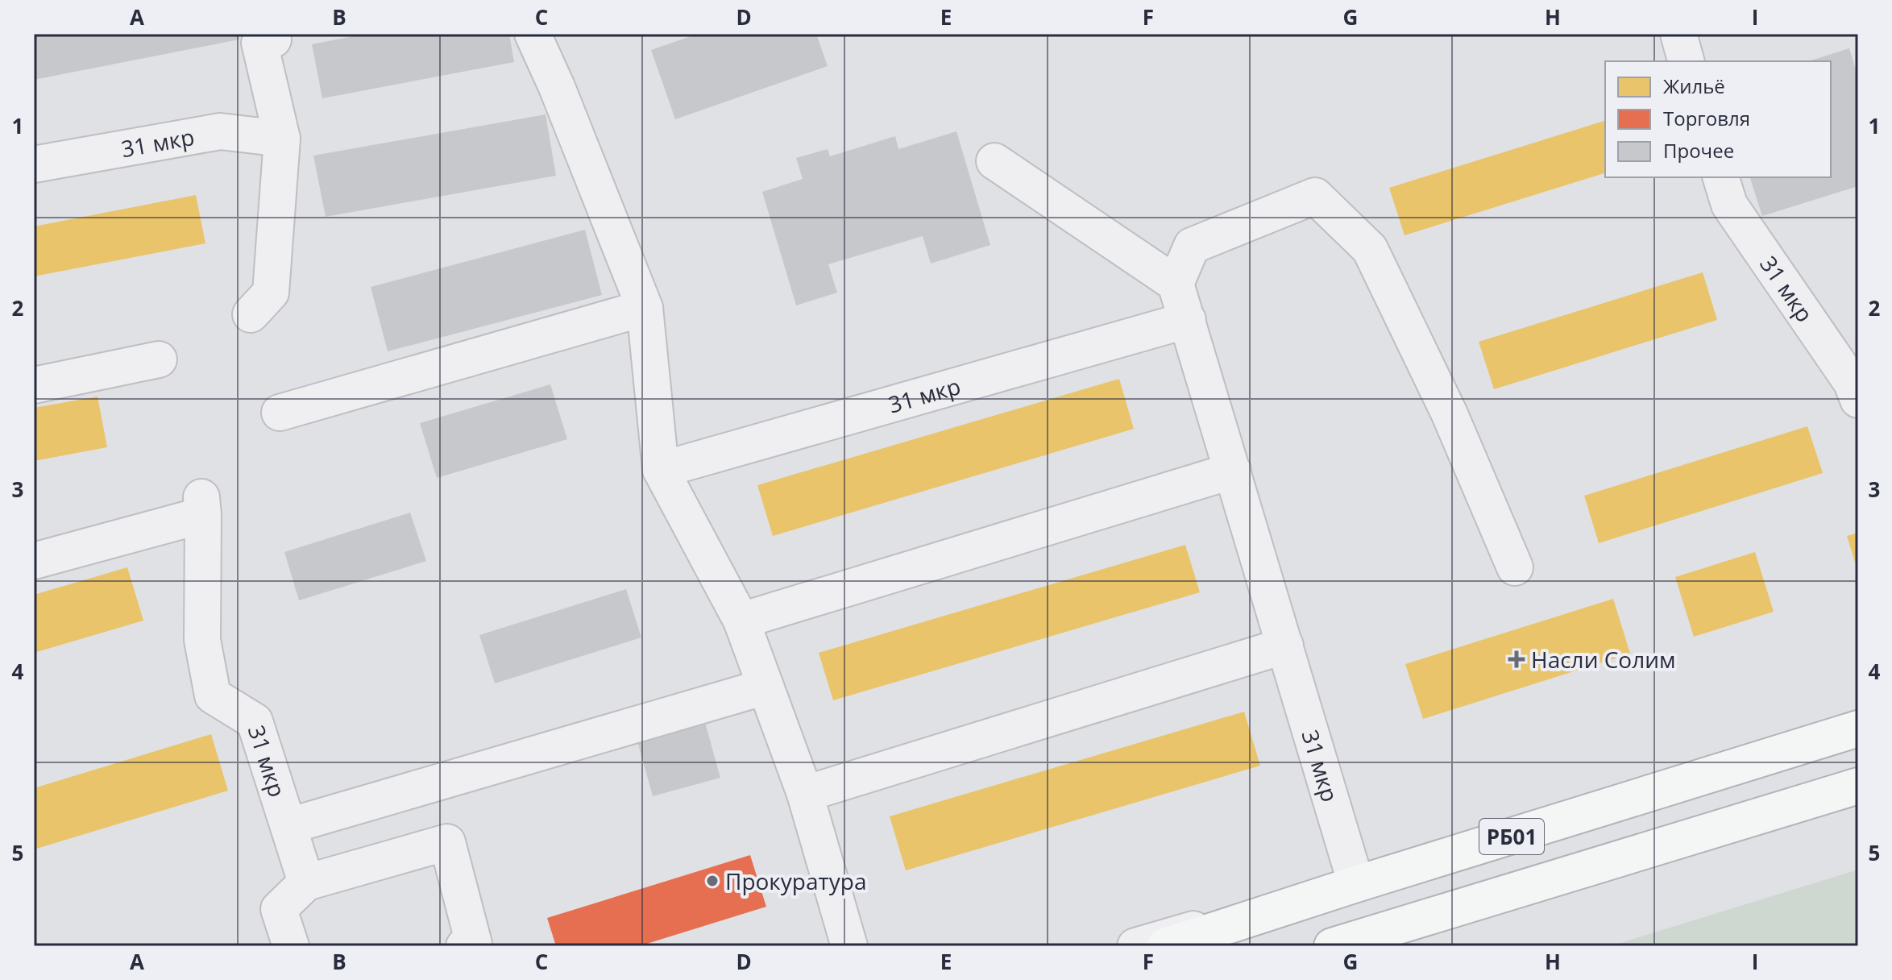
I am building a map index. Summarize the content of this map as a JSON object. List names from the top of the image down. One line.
{"streets":{"highway":["РБ01"],"street":["31 мкр"]},"crossings":[["31 мкр","РБ01"]],"places":{"health":["Насли Солим"],"other":["Прокуратура"]},"legend":["Жильё","Торговля","Прочее"],"grid":{"columns":["A","B","C","D","E","F","G","H","I"],"rows":["1","2","3","4","5"]}}
